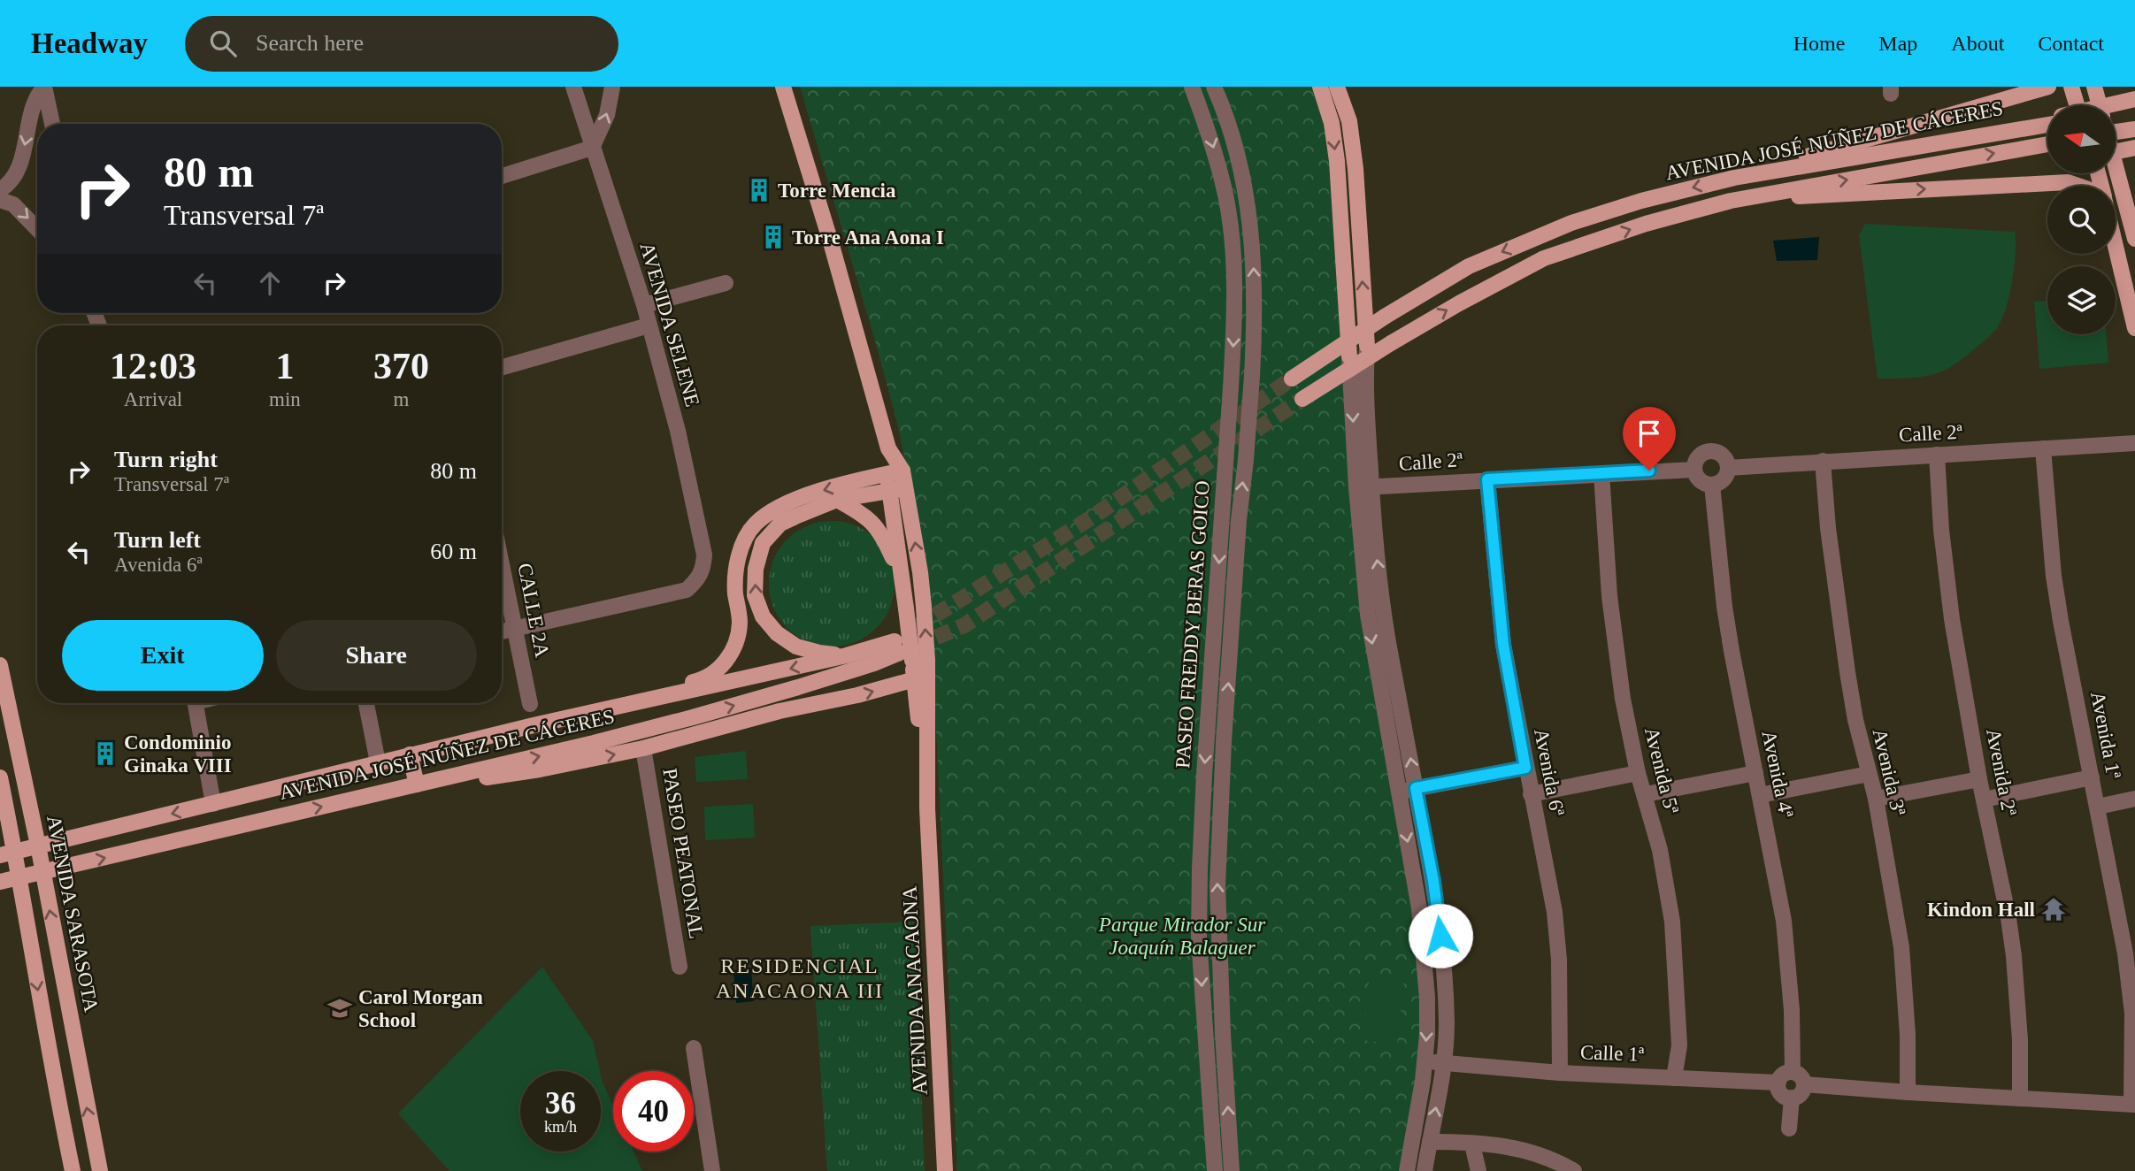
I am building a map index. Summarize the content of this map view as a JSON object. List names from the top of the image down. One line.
{"streets":{"main road":["AVENIDA JOSÉ NÚÑEZ DE CÁCERES","AVENIDA SARASOTA","AVENIDA ANACAONA"],"street":["AVENIDA SELENE","Calle 2ª","CALLE 2A","PASEO FREDDY BERAS GOICO","Avenida 1ª","Avenida 5ª","Avenida 6ª","Avenida 3ª","Avenida 2ª","Avenida 4ª","PASEO PEATONAL","Calle 1ª"]},"crossings":[["AVENIDA JOSÉ NÚÑEZ DE CÁCERES","AVENIDA SARASOTA"],["AVENIDA JOSÉ NÚÑEZ DE CÁCERES","AVENIDA ANACAONA"],["AVENIDA SELENE","CALLE 2A"],["Calle 2ª","Avenida 1ª"],["Calle 2ª","Avenida 5ª"],["Calle 2ª","Avenida 6ª"],["Calle 2ª","Avenida 3ª"],["Calle 2ª","Avenida 2ª"],["Calle 2ª","Avenida 4ª"],["Avenida 5ª","Calle 1ª"],["Avenida 6ª","Calle 1ª"],["Avenida 4ª","Calle 1ª"]],"districts":["RESIDENCIAL ANACAONA III"],"parks":["Parque Mirador Sur Joaquín Balaguer"],"places":{"building":["Torre Mencia","Torre Ana Aona I","Condominio Ginaka VIII"],"temple":["Kindon Hall"],"school or university":["Carol Morgan School"]},"north":"left","page":{"header":"Headway","search":"Search here","nav":["Home","Map","About","Contact"],"turn":["80 m","Transversal 7ª"],"eta":["12:03","Arrival","1","min","370","m"],"list":[{"name":"Turn right","note":"Transversal 7ª","value":"80 m"},{"name":"Turn left","note":"Avenida 6ª","value":"60 m"}],"buttons":["Exit","Share"],"speed":"36 km/h","limit":"40"}}
